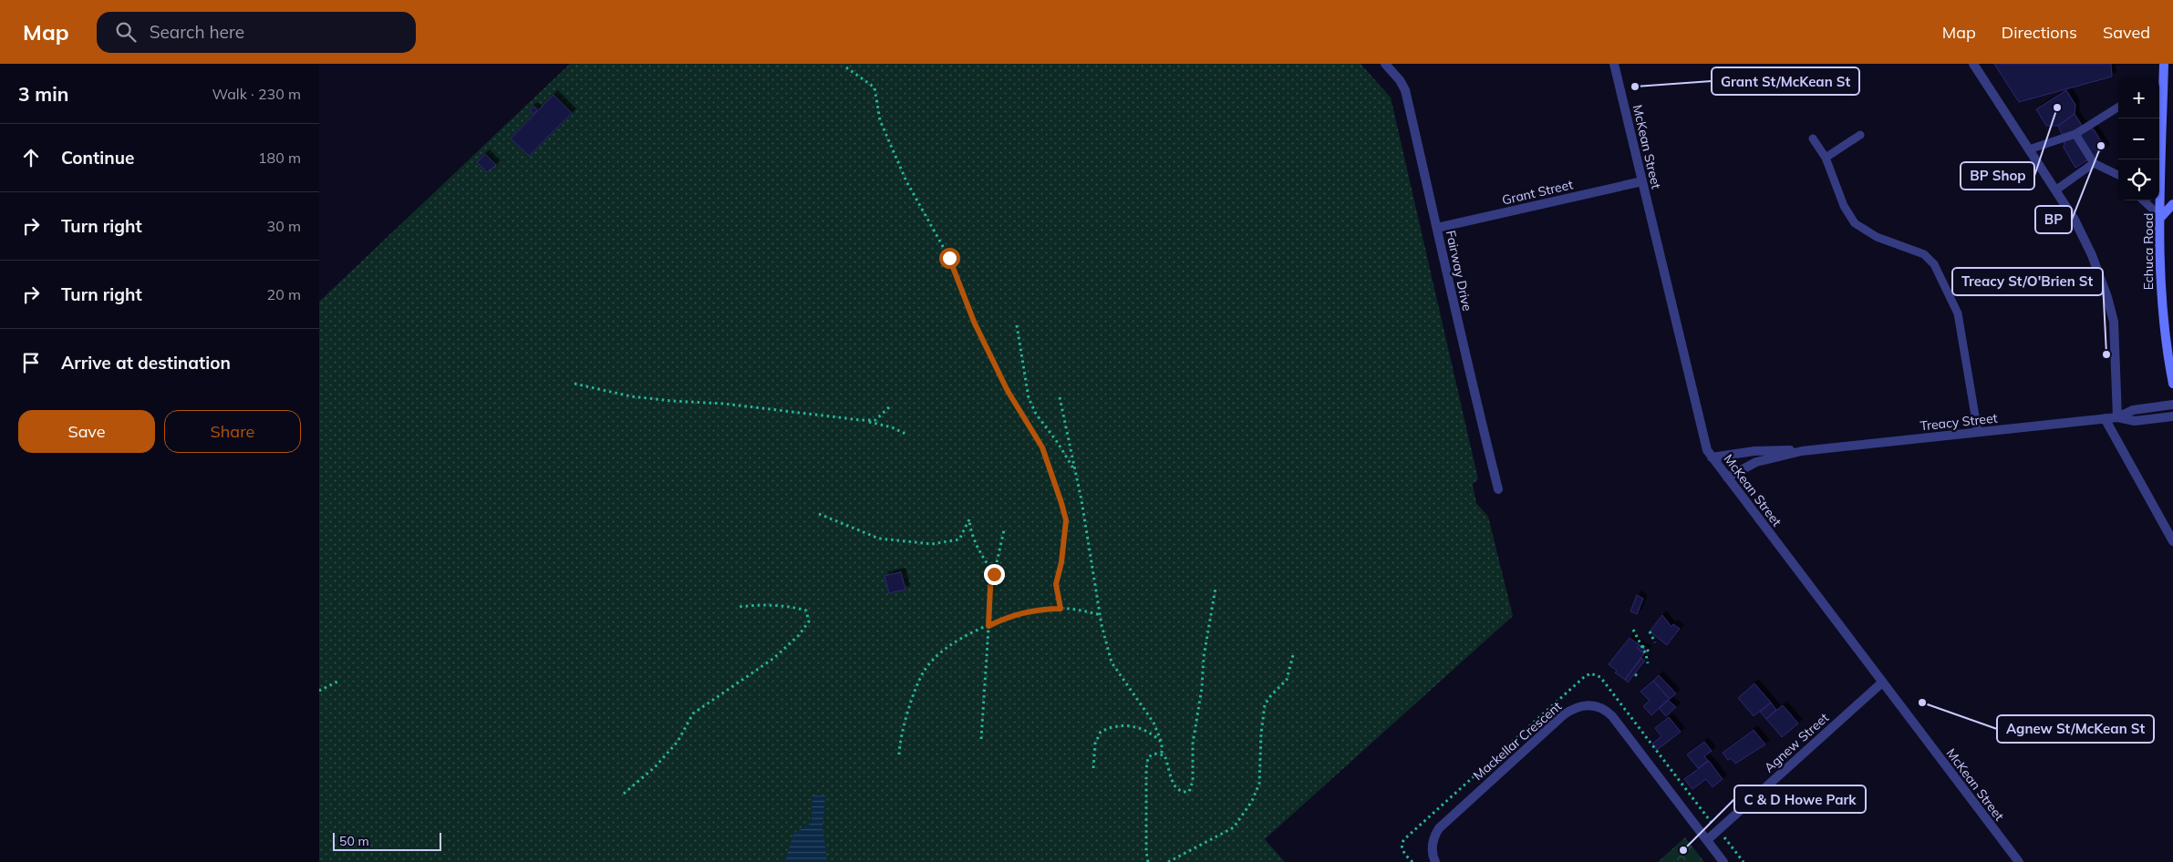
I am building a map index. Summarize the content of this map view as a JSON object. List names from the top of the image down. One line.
{"streets":{"main road":["Echuca Road"],"street":["McKean Street","Grant Street","Fairway Drive","Treacy Street","Mackellar Crescent","Agnew Street"]},"crossings":[["McKean Street","Grant Street"],["McKean Street","Treacy Street"],["McKean Street","Agnew Street"],["Grant Street","Fairway Drive"],["Mackellar Crescent","Agnew Street"]],"places":["Grant St/McKean St","BP Shop","BP","Treacy St/O'Brien St","Agnew St/McKean St","C & D Howe Park"],"scale_bar":"50 m","page":{"header":"Map","search":"Search here","nav":["Map","Directions","Saved"],"heading":["3 min","Walk · 230 m"],"map_buttons":["+","−"],"list":[["Continue","180 m"],["Turn right","30 m"],["Turn right","20 m"],"Arrive at destination"],"buttons":["Save","Share"],"scale":"50 m"}}
